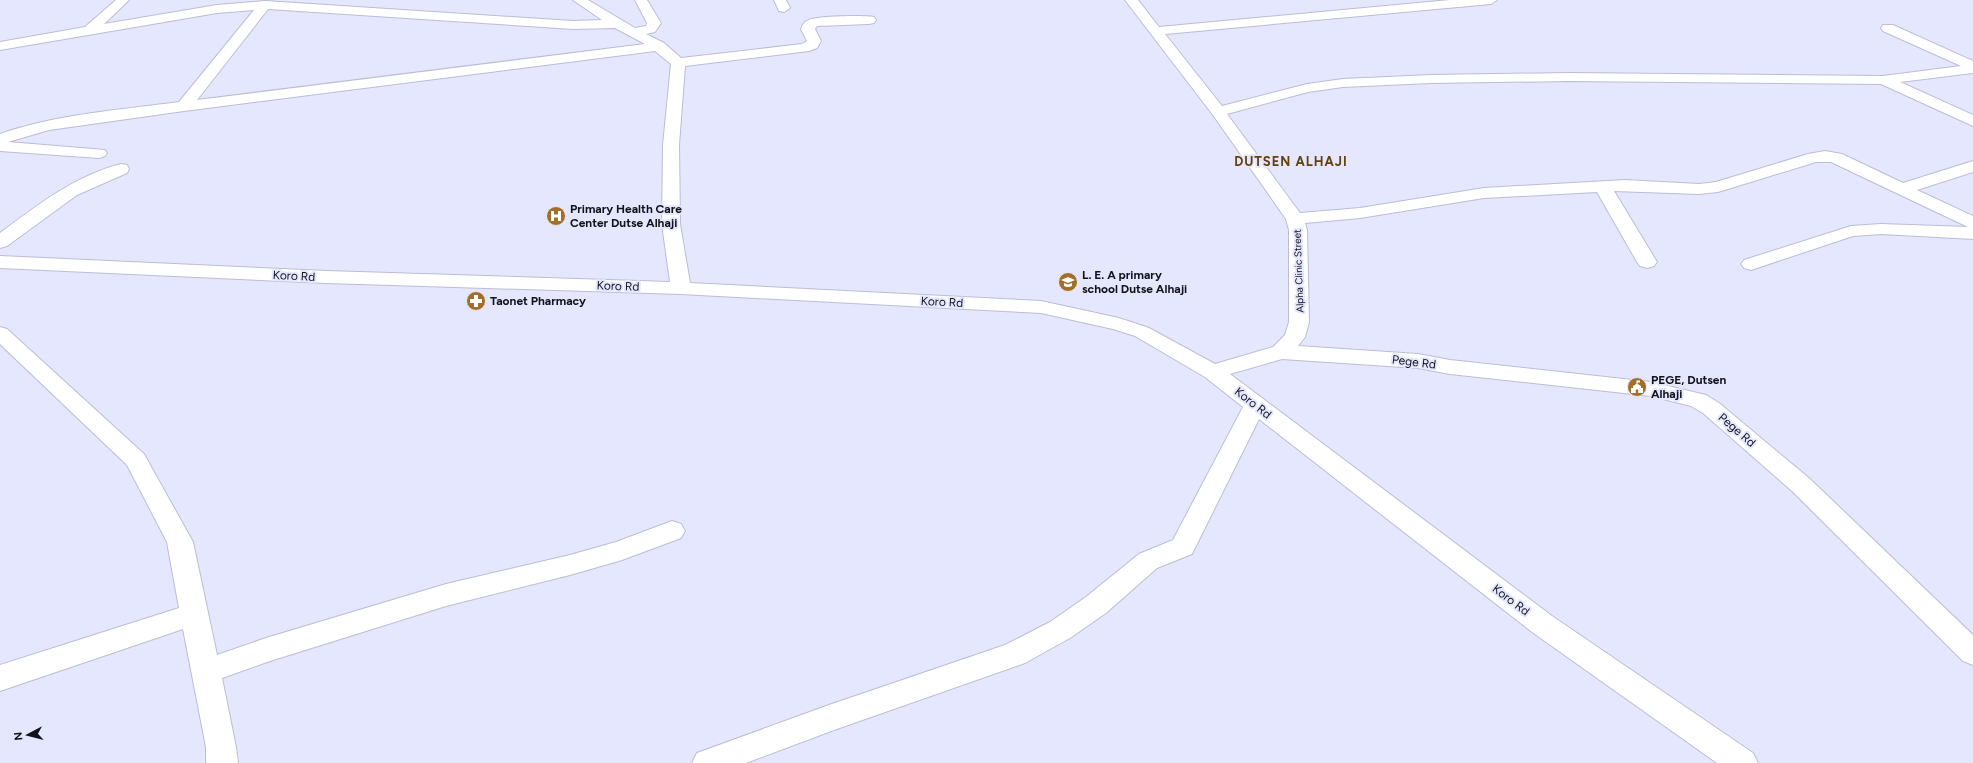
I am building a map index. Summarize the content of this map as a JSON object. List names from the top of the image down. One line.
{"streets":{"street":["Alpha Clinic Street","Koro Rd","Pege Rd"]},"crossings":[["Alpha Clinic Street","Koro Rd"],["Alpha Clinic Street","Pege Rd"]],"districts":["DUTSEN ALHAJI"],"places":{"hospital":["Primary Health Care Center Dutse Alhaji"],"school or university":["L. E. A primary school Dutse Alhaji"],"pharmacy":["Taonet Pharmacy"],"public building":["PEGE, Dutsen Alhaji"]},"north":"left"}
